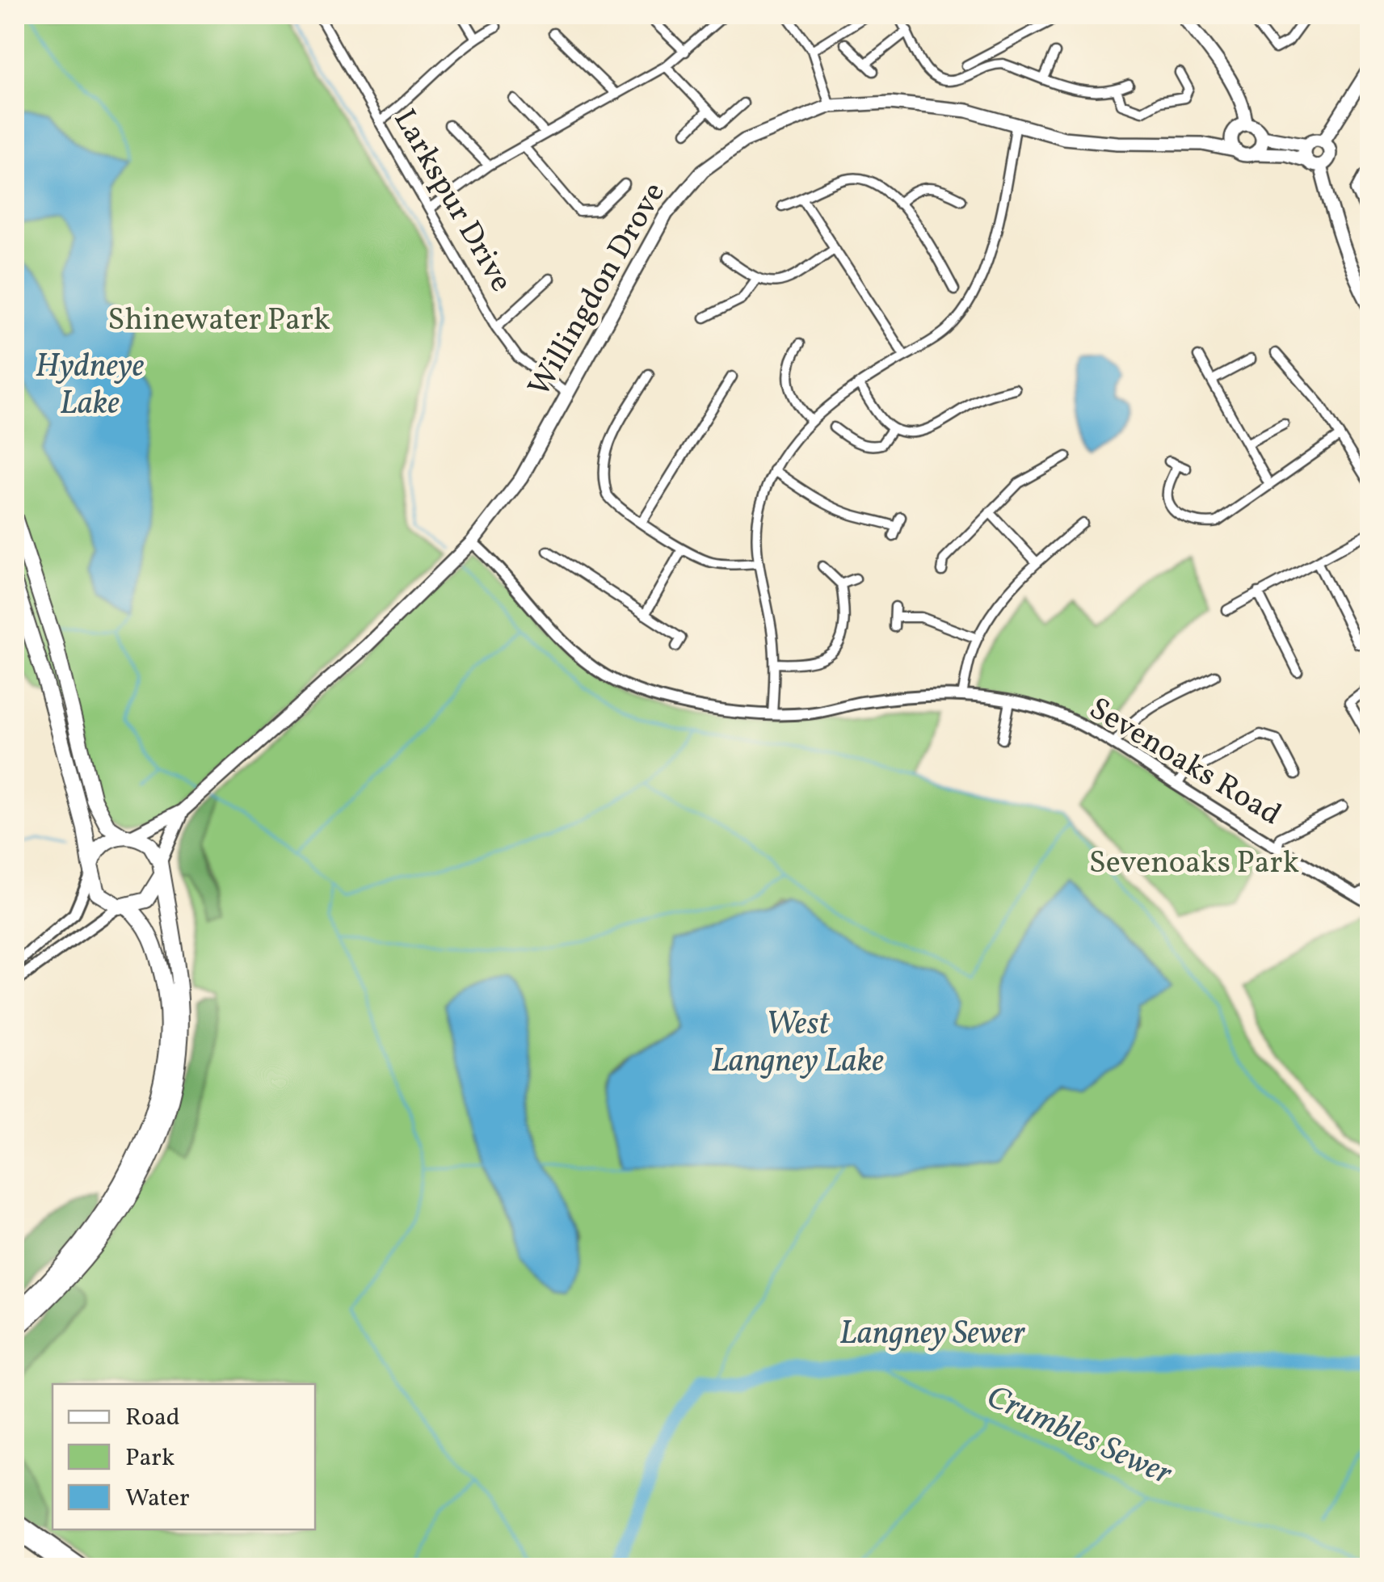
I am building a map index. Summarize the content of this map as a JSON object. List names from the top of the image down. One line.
{"streets":{"main road":["Willingdon Drove"],"street":["Larkspur Drive","Sevenoaks Road"]},"crossings":[["Larkspur Drive","Willingdon Drove"],["Willingdon Drove","Sevenoaks Road"]],"water":["Hydneye Lake","West Langney Lake","Langney Sewer","Crumbles Sewer"],"parks":["Shinewater Park","Sevenoaks Park"],"legend":["Road","Park","Water"]}
